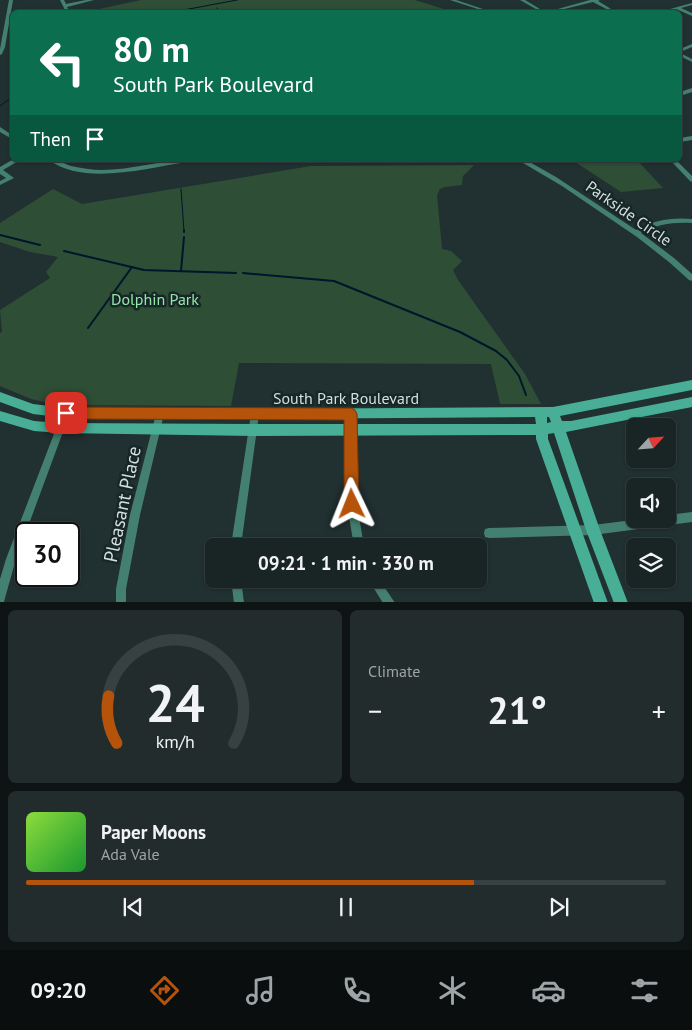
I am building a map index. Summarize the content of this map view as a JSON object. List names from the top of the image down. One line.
{"streets":{"street":["Parkside Circle","South Park Boulevard","Pleasant Place"]},"crossings":[["South Park Boulevard","Pleasant Place"]],"parks":["Dolphin Park"],"north":"top right","page":{"turn":["80 m","South Park Boulevard"],"then":"Then","limit":"30","trip":"09:21 · 1 min · 330 m","tile":"Climate","heat":["−","21°","+"],"song":["Paper Moons","Ada Vale"],"tabs":"09:20","gauge":["24","km/h"]}}
